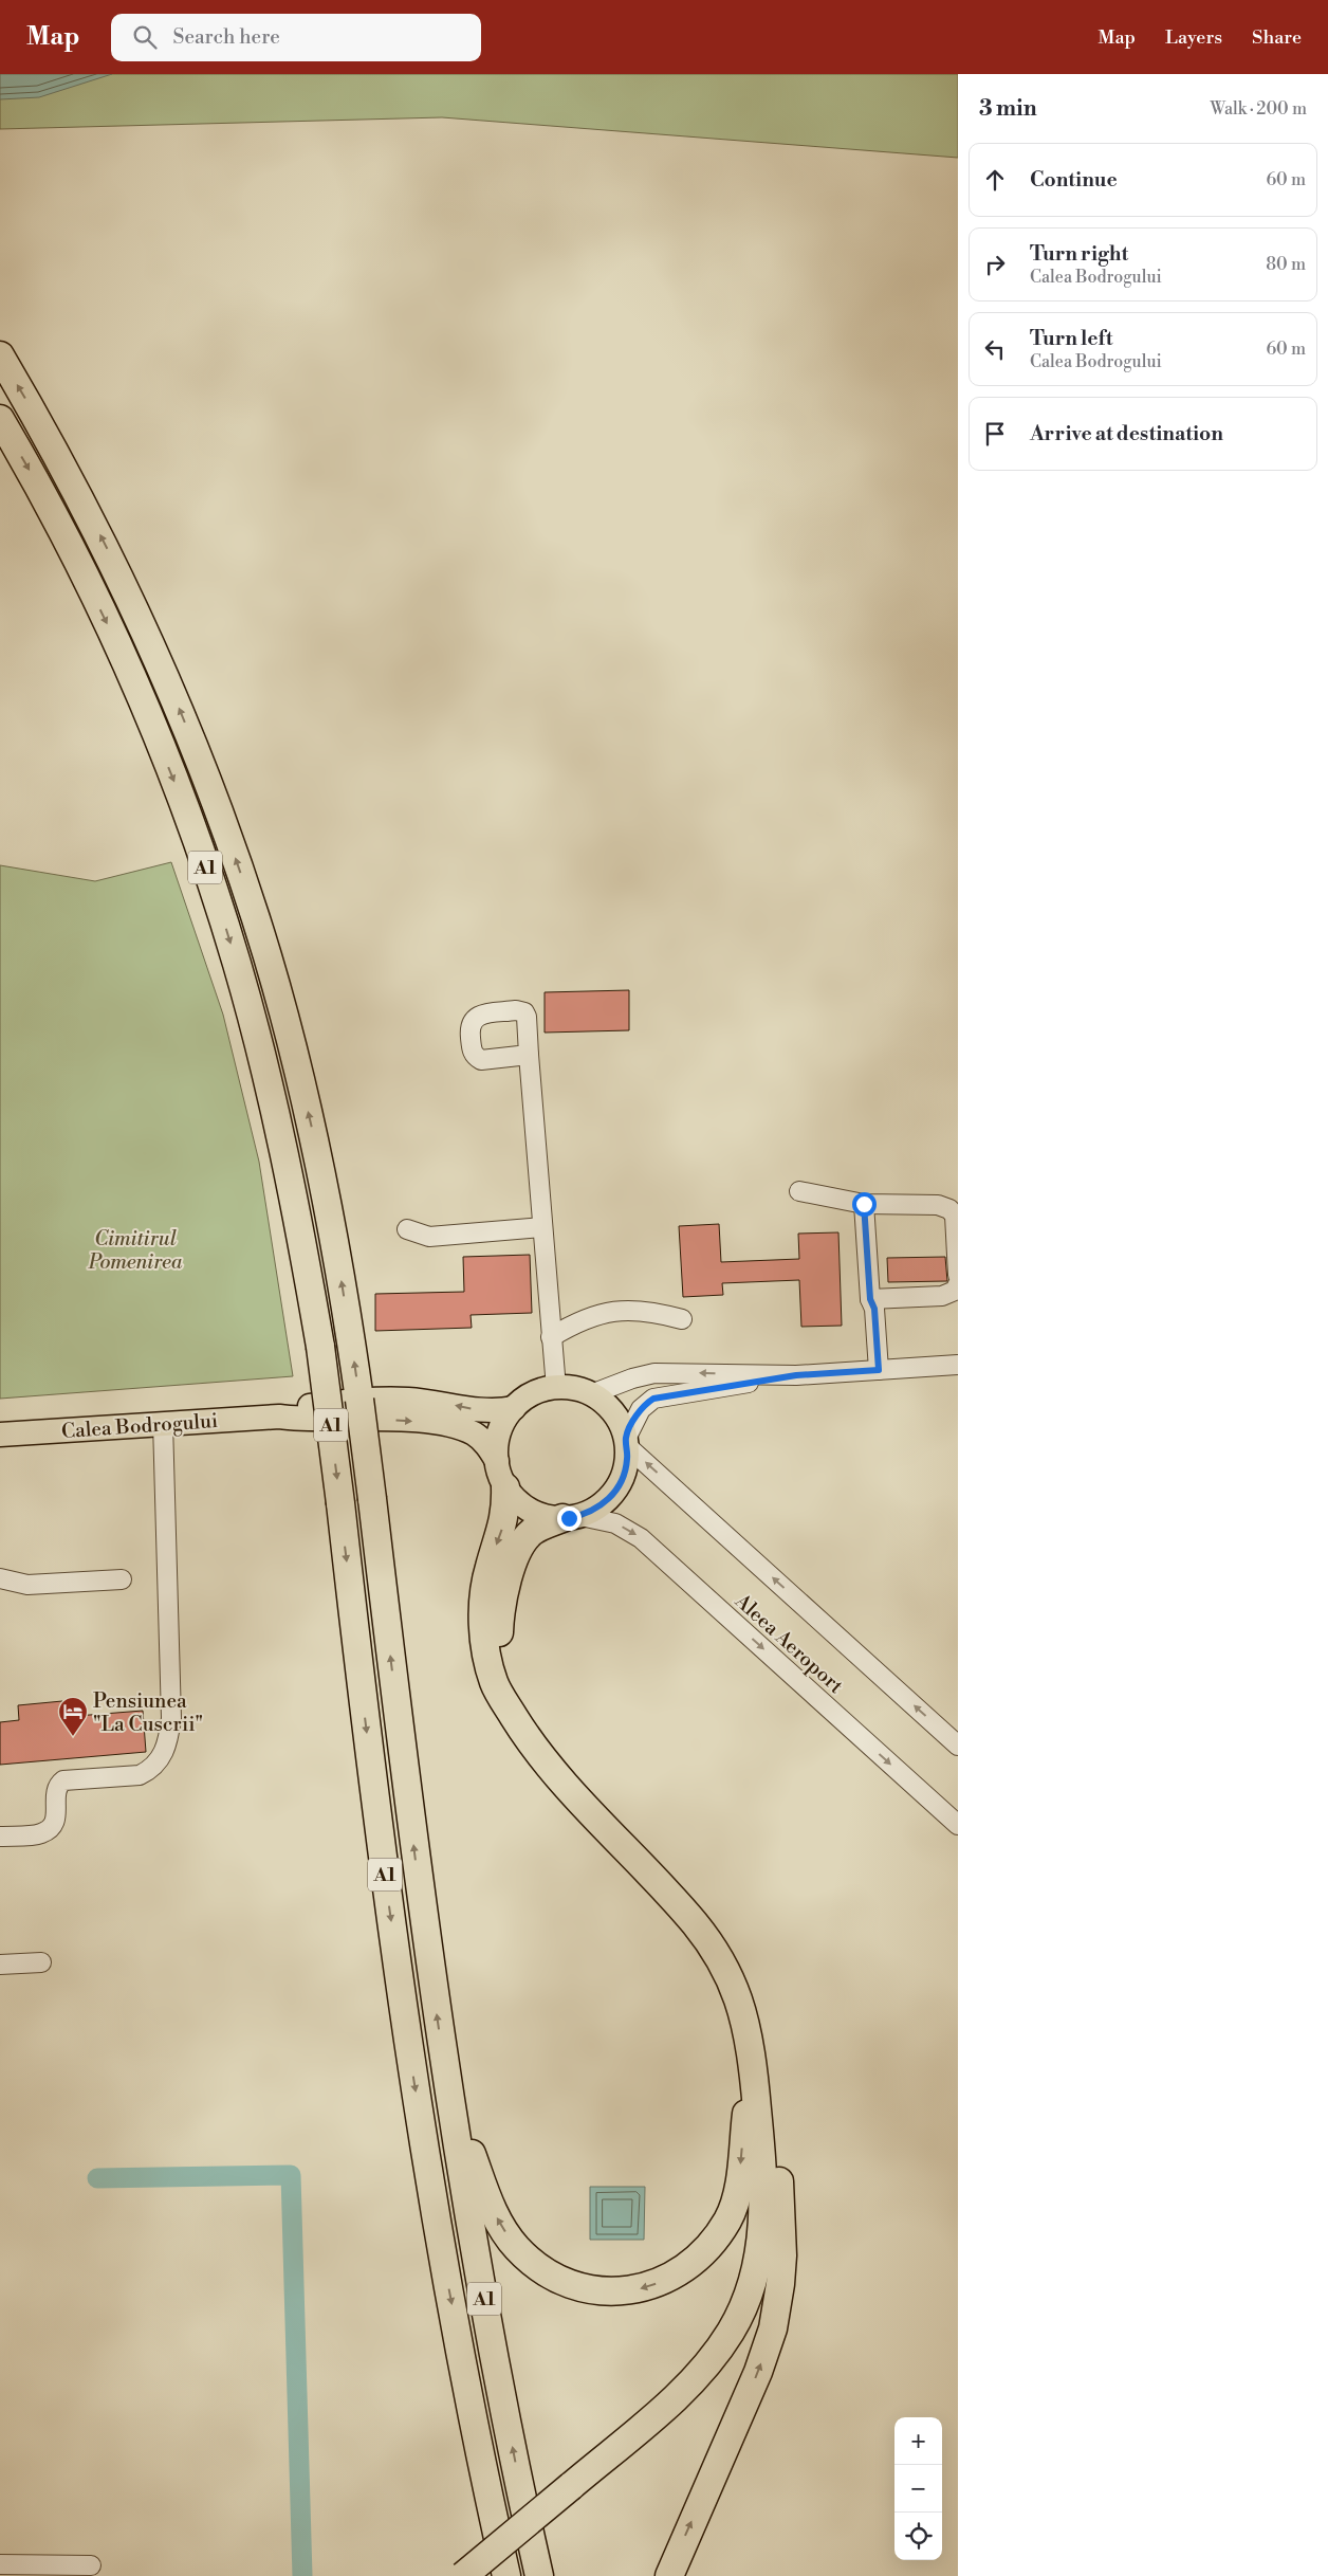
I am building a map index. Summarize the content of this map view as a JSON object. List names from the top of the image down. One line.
{"streets":{"highway":["A1"],"main road":["Calea Bodrogului"],"street":["Aleea Aeroport"]},"crossings":[["Calea Bodrogului","Aleea Aeroport"]],"parks":["Cimitirul Pomenirea"],"places":{"hotel":["Pensiunea \"La Cuscrii\""]},"page":{"header":"Map","search":"Search here","nav":["Map","Layers","Share"],"heading":["3 min","Walk · 200 m"],"list":[["Continue","60 m"],["Turn right","Calea Bodrogului","80 m"],["Turn left","Calea Bodrogului","60 m"],"Arrive at destination"],"map_buttons":["+","−"]}}
